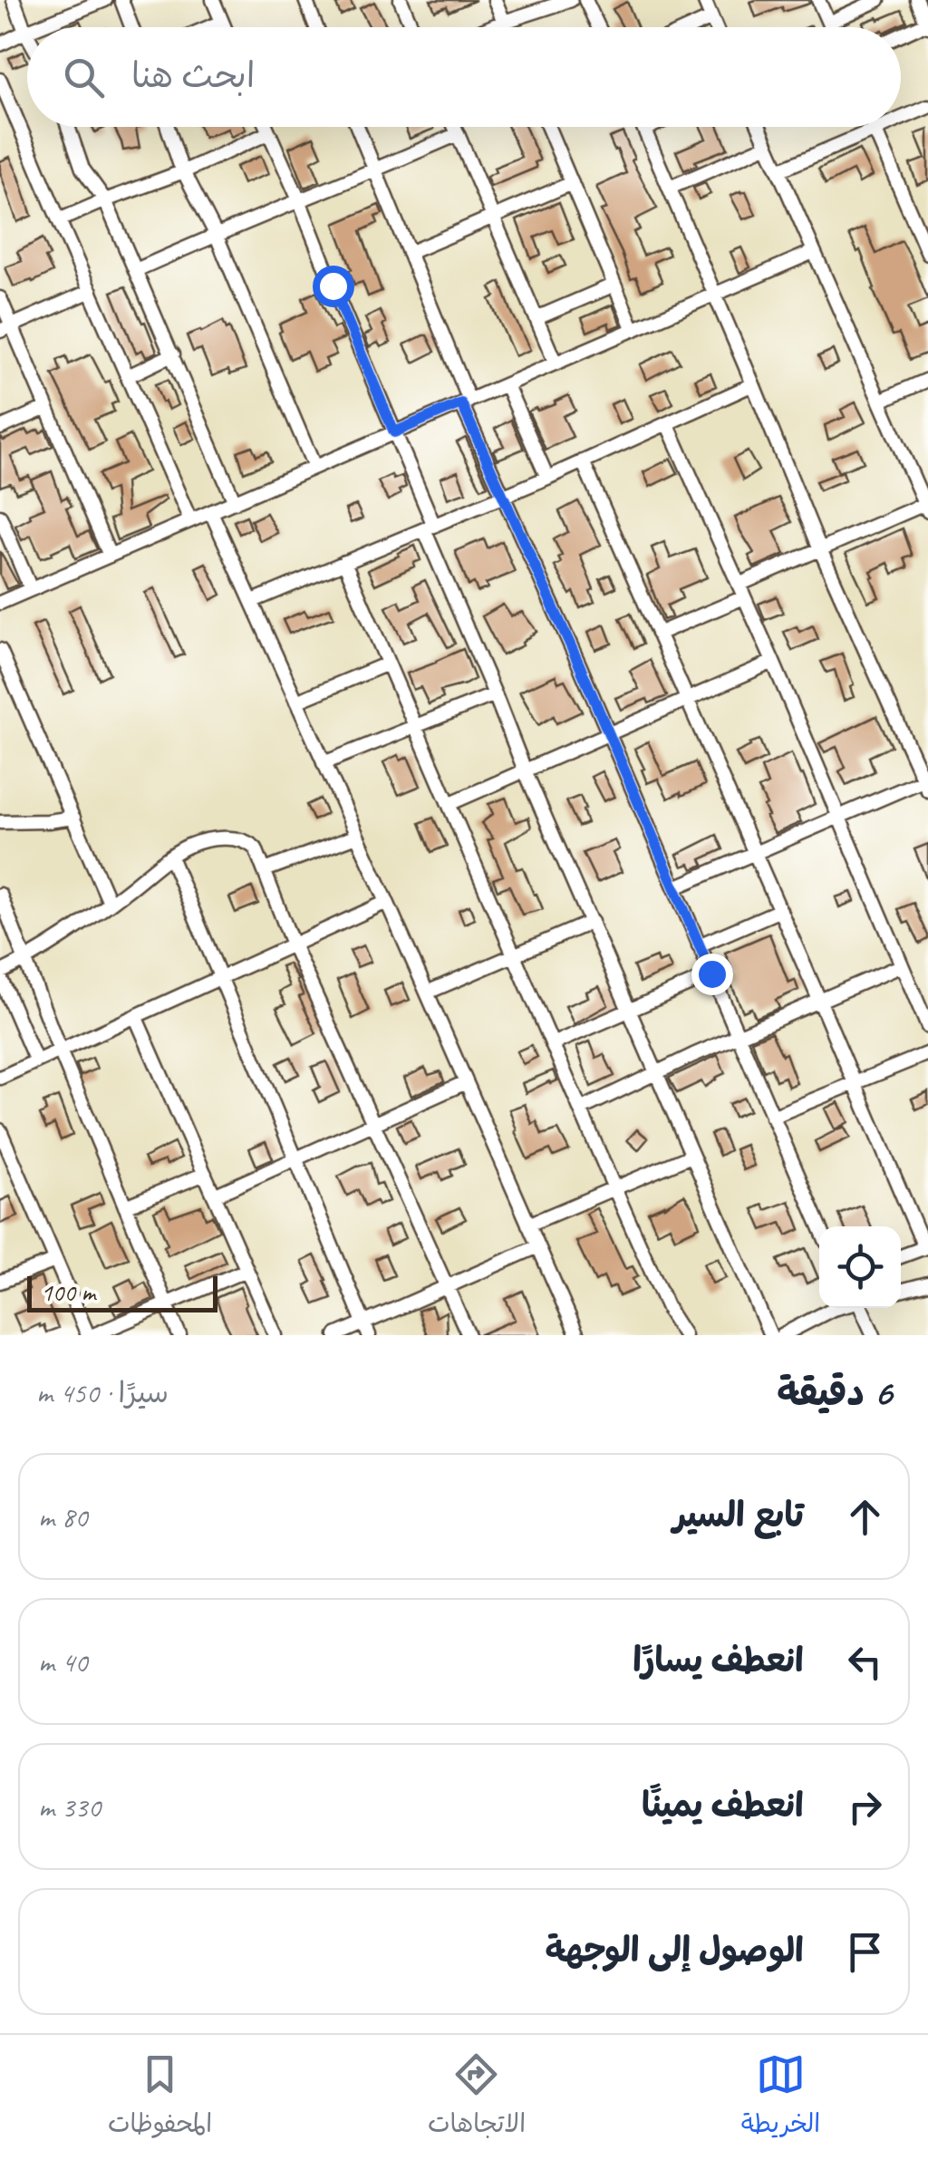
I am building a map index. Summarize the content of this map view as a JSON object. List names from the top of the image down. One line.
{"scale_bar":"100 m","page":{"search":"ابحث هنا","scale":"100 m","heading":["6 دقيقة","سيرًا · 450 m"],"list":[["تابع السير","80 m"],["انعطف يسارًا","40 m"],["انعطف يمينًا","330 m"],"الوصول إلى الوجهة"],"nav":["الخريطة","الاتجاهات","المحفوظات"]}}
